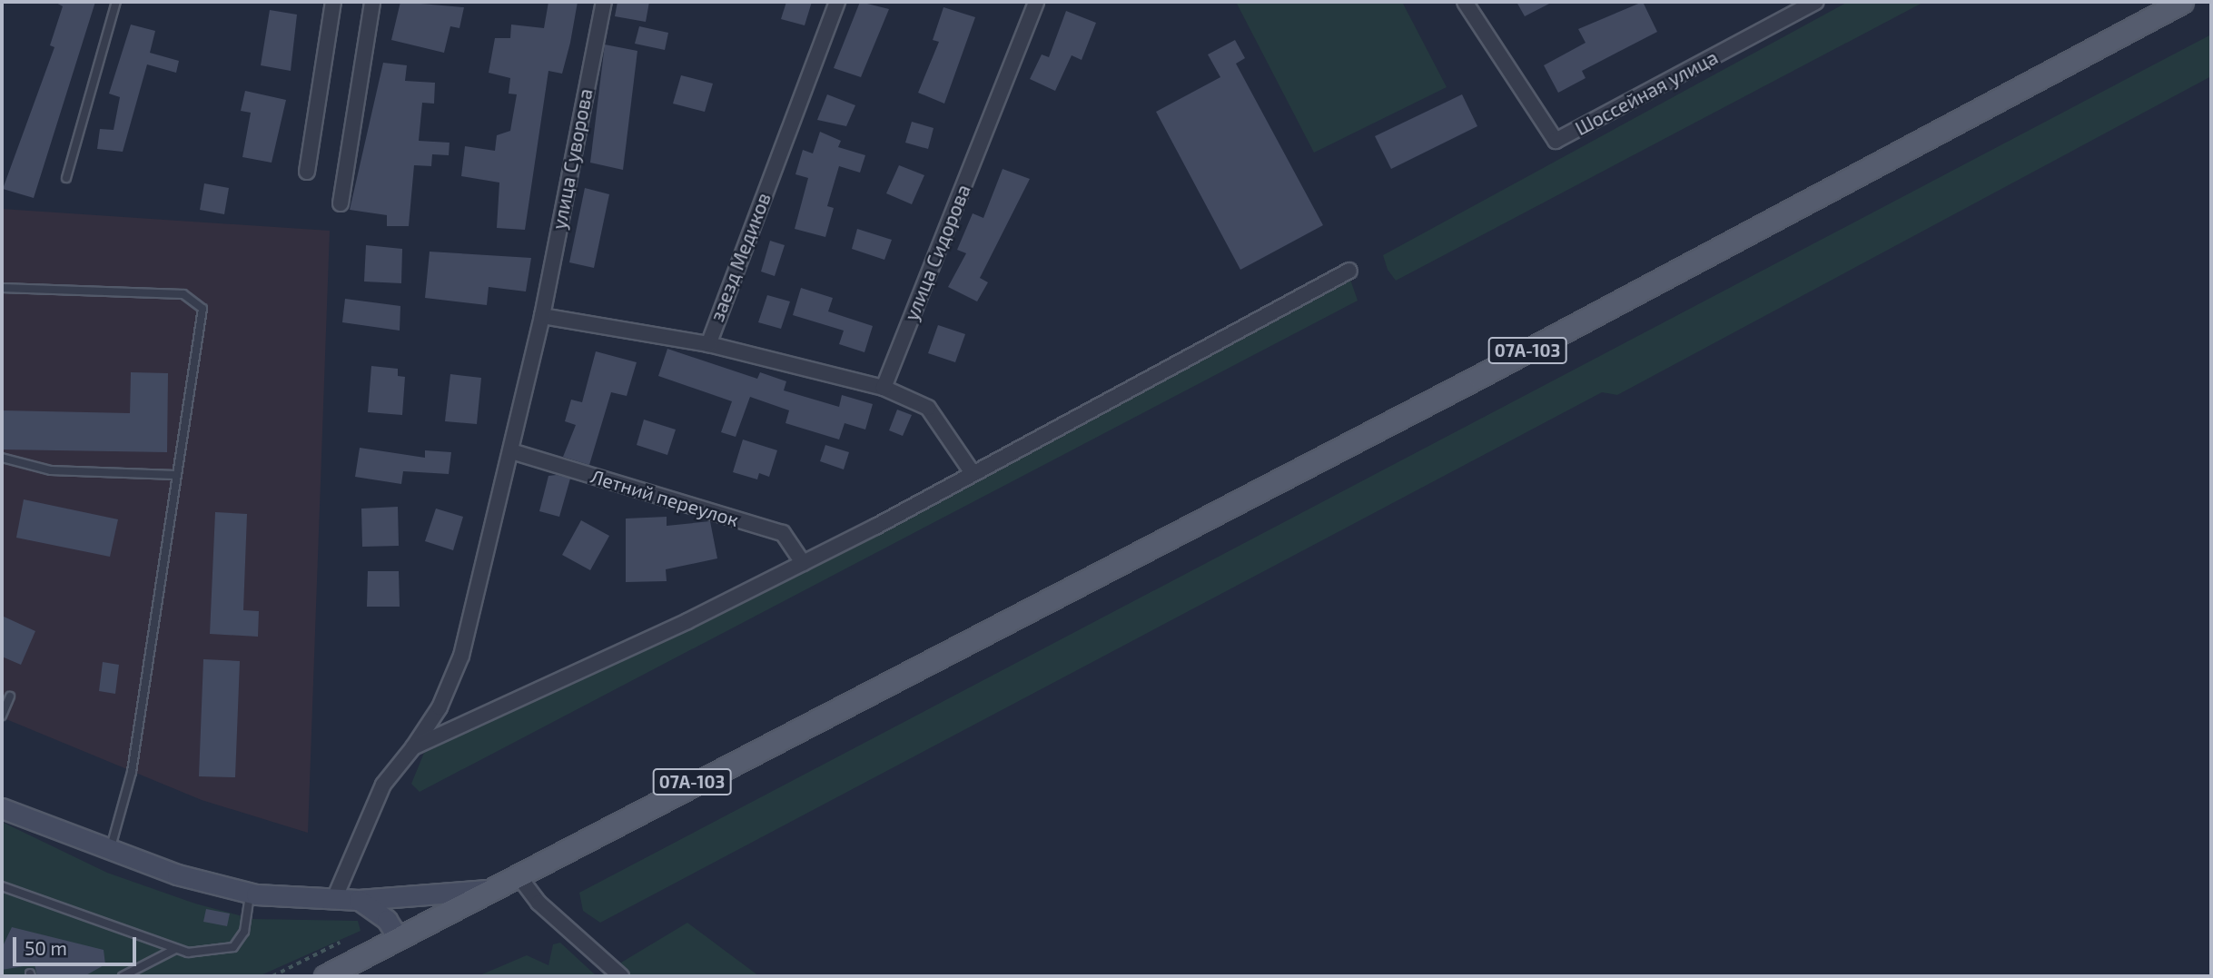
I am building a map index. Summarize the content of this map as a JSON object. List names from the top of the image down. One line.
{"streets":{"main road":["07А-103"],"street":["Шоссейная улица","улица Суворова","улица Сидорова","заезд Медиков","Летний переулок"]},"crossings":[["улица Суворова","Летний переулок"],["улица Сидорова","заезд Медиков"]],"scale_bar":"50 m"}
